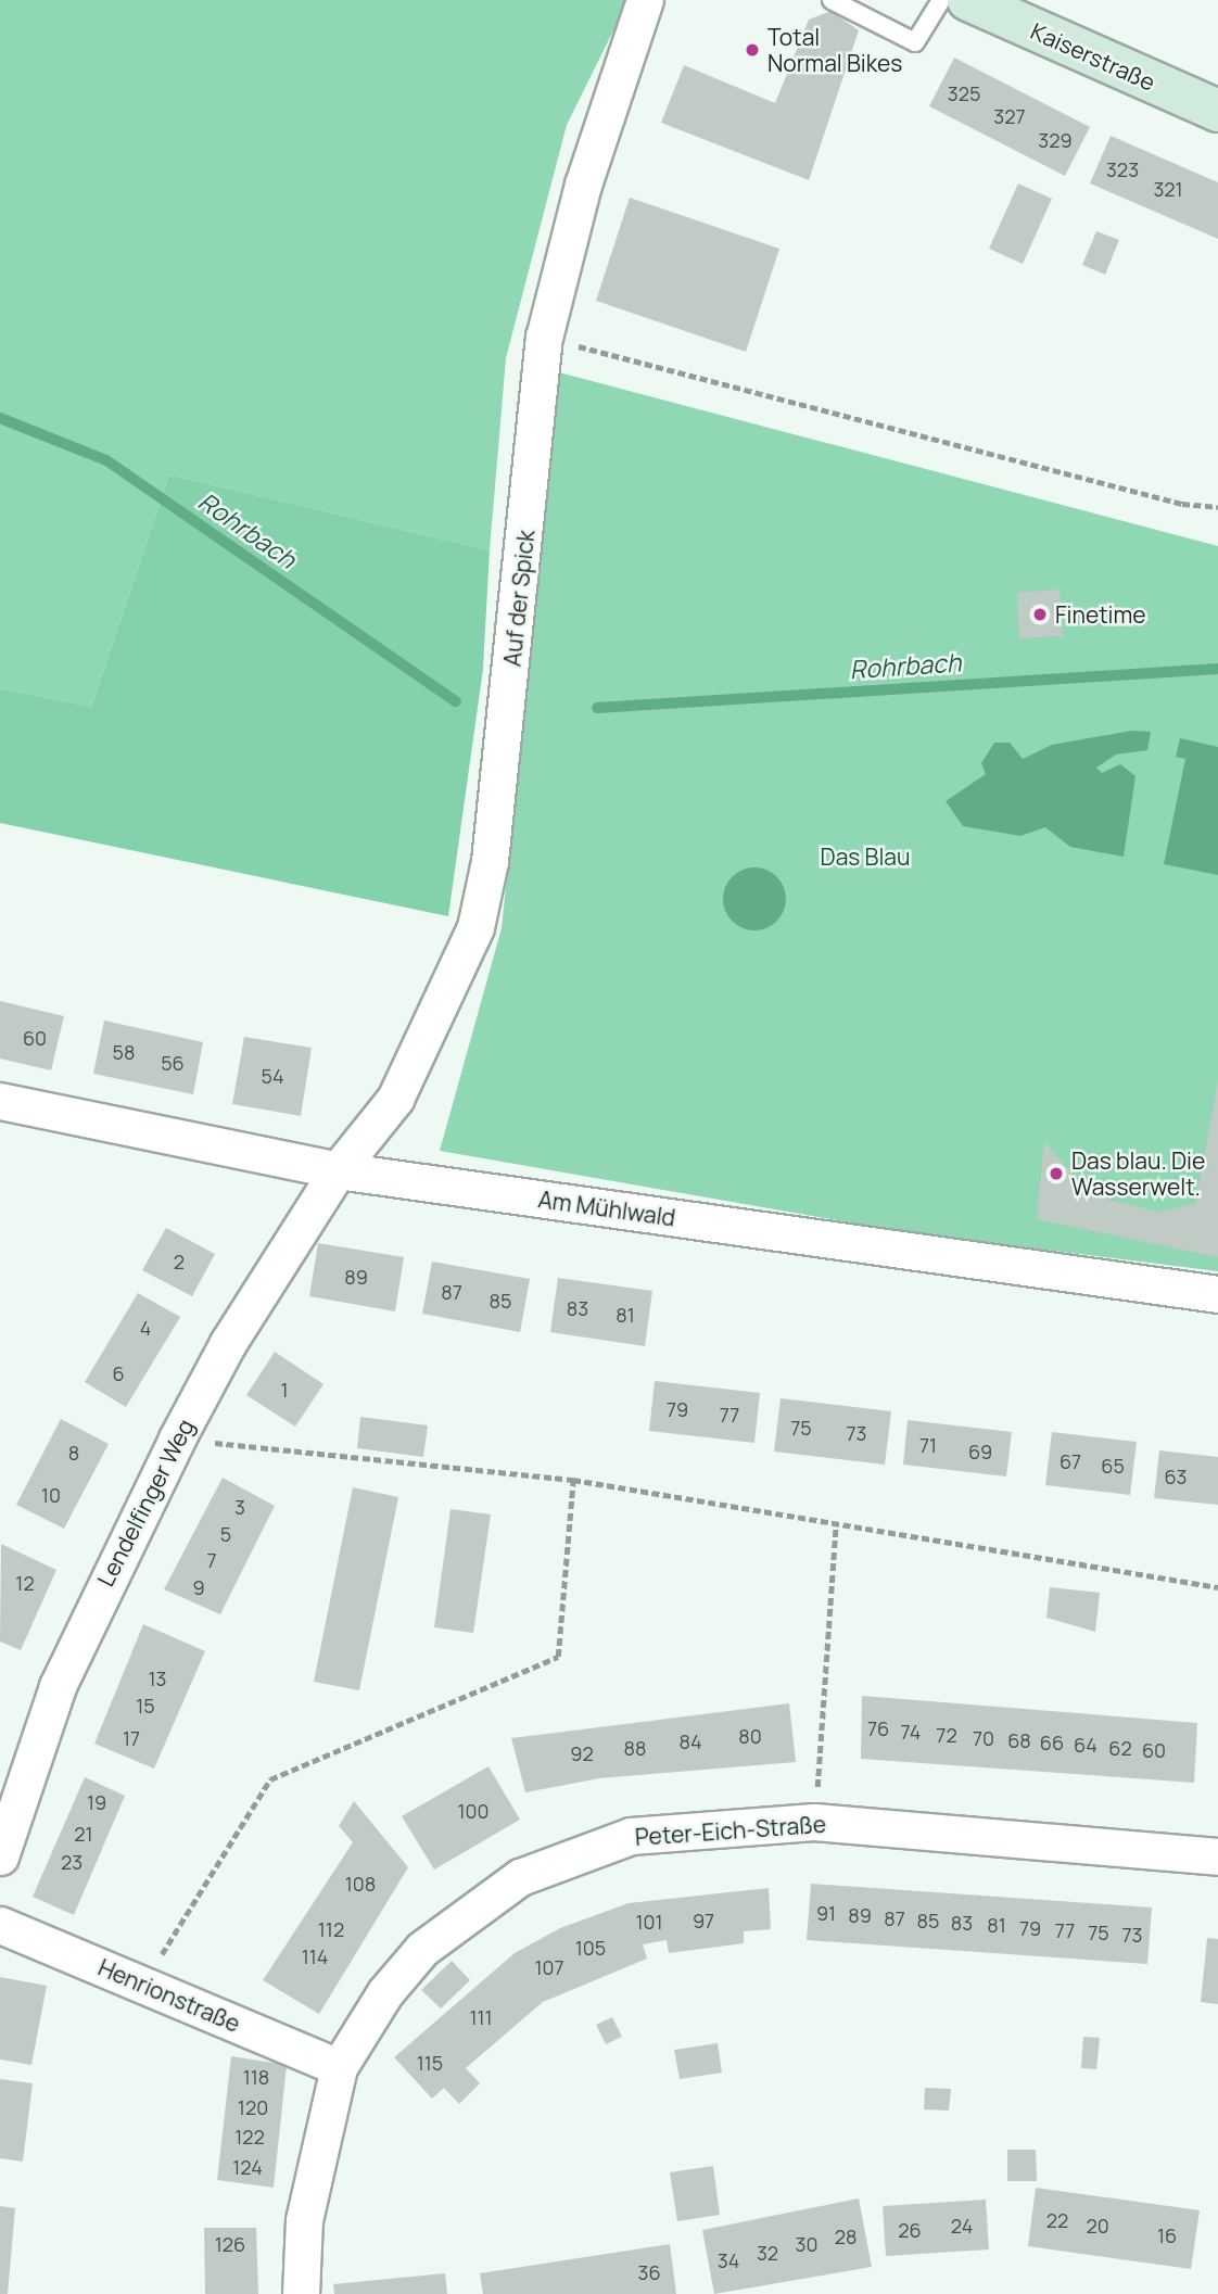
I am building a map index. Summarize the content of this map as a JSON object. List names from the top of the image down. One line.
{"streets":{"main road":["Kaiserstraße"],"street":["Auf der Spick","Am Mühlwald","Lendelfinger Weg","Peter-Eich-Straße","Henrionstraße"]},"crossings":[["Auf der Spick","Am Mühlwald"],["Auf der Spick","Lendelfinger Weg"],["Am Mühlwald","Lendelfinger Weg"],["Peter-Eich-Straße","Henrionstraße"]],"water":["Rohrbach"],"parks":["Das Blau"],"places":["Total Normal Bikes","Finetime","Das blau. Die Wasserwelt."],"house_numbers":["325","327","329","323","321","60","58","56","54","2","89","87","85","83","81","4","6","1","79","77","75","73","71","69","8","67","65","63","10","3","5","7","12","9","13","15","76","74","72","80","17","70","68","84","66","64","88","62","60","92","19","100","21","23","108","91","89","87","97","85","101","83","81","79","112","77","75","73","105","114","107","111","115","118","120","122","124","22","24","20","26","16","28","126","30","32","34","36"]}
